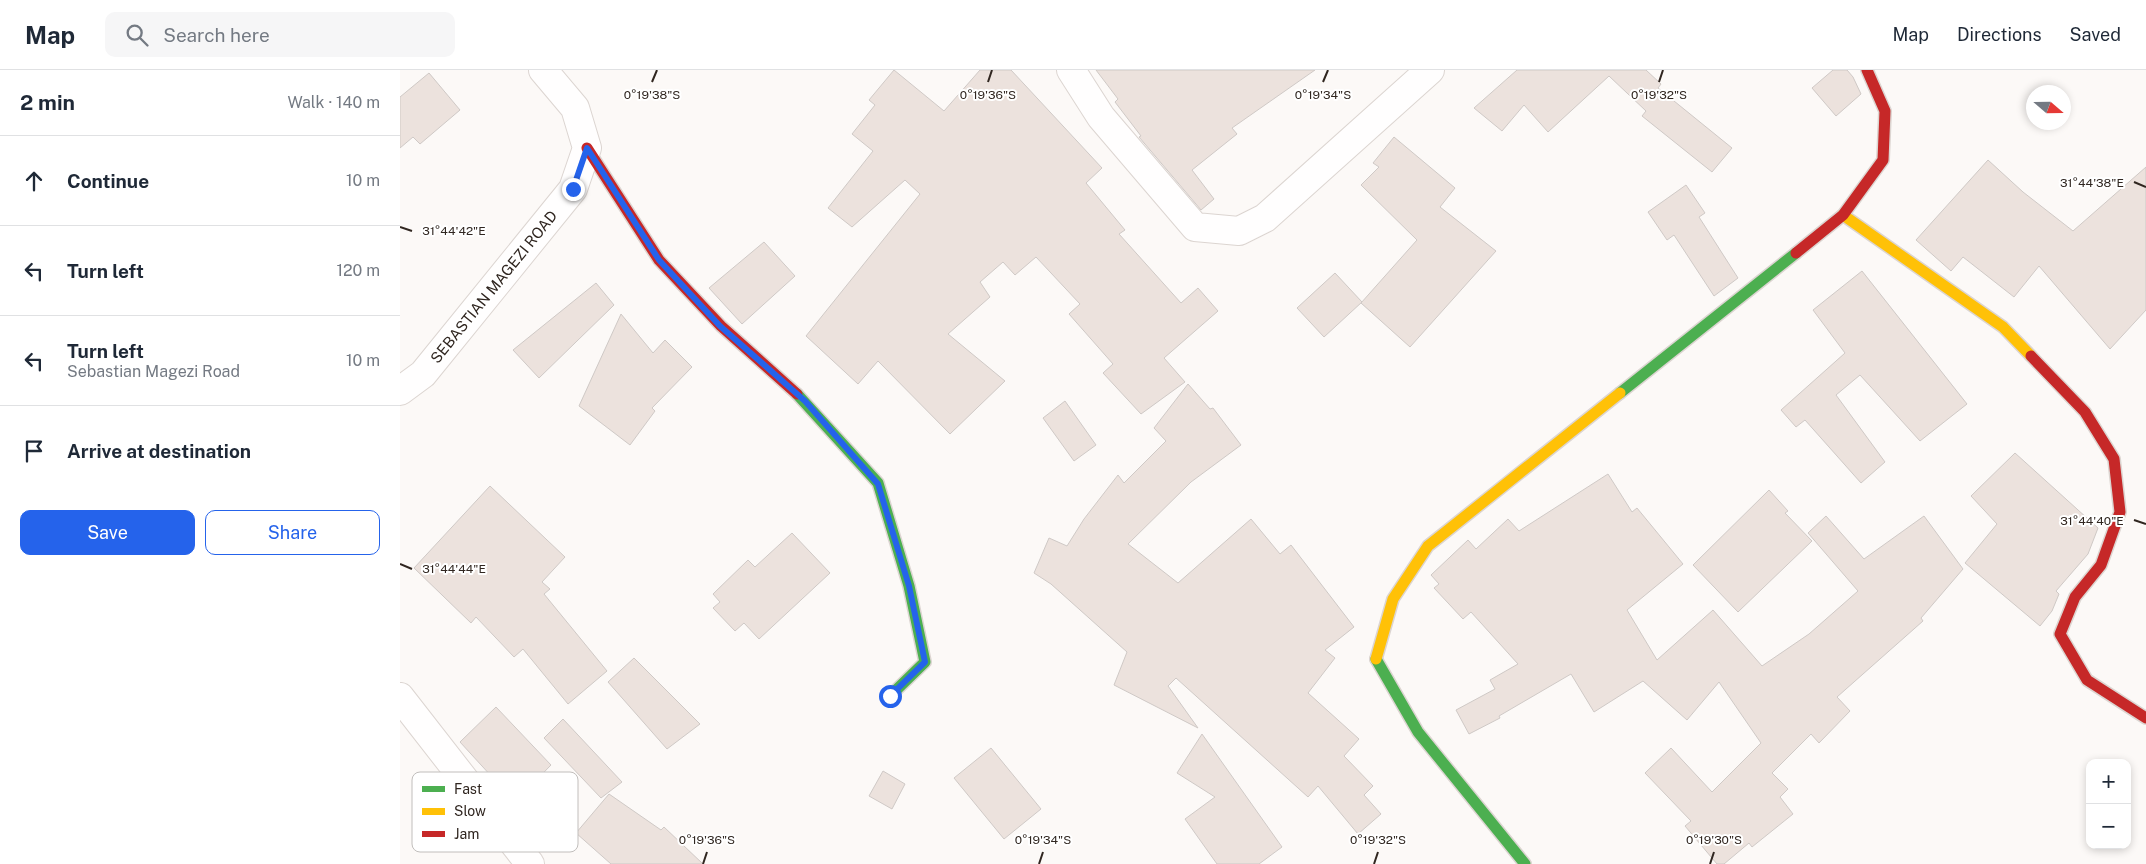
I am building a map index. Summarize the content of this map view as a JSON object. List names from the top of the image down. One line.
{"streets":{"street":["SEBASTIAN MAGEZI ROAD"]},"legend":["Fast","Slow","Jam"],"north":"right","page":{"header":"Map","search":"Search here","nav":["Map","Directions","Saved"],"heading":["2 min","Walk · 140 m"],"list":[["Continue","10 m"],["Turn left","120 m"],["Turn left","Sebastian Magezi Road","10 m"],"Arrive at destination"],"buttons":["Save","Share"],"map_buttons":["+","−"]},"coordinates":["0°19'38\"S","0°19'36\"S","0°19'34\"S","0°19'32\"S","31°44'38\"E","31°44'42\"E","31°44'40\"E","31°44'44\"E","0°19'30\"S"]}
